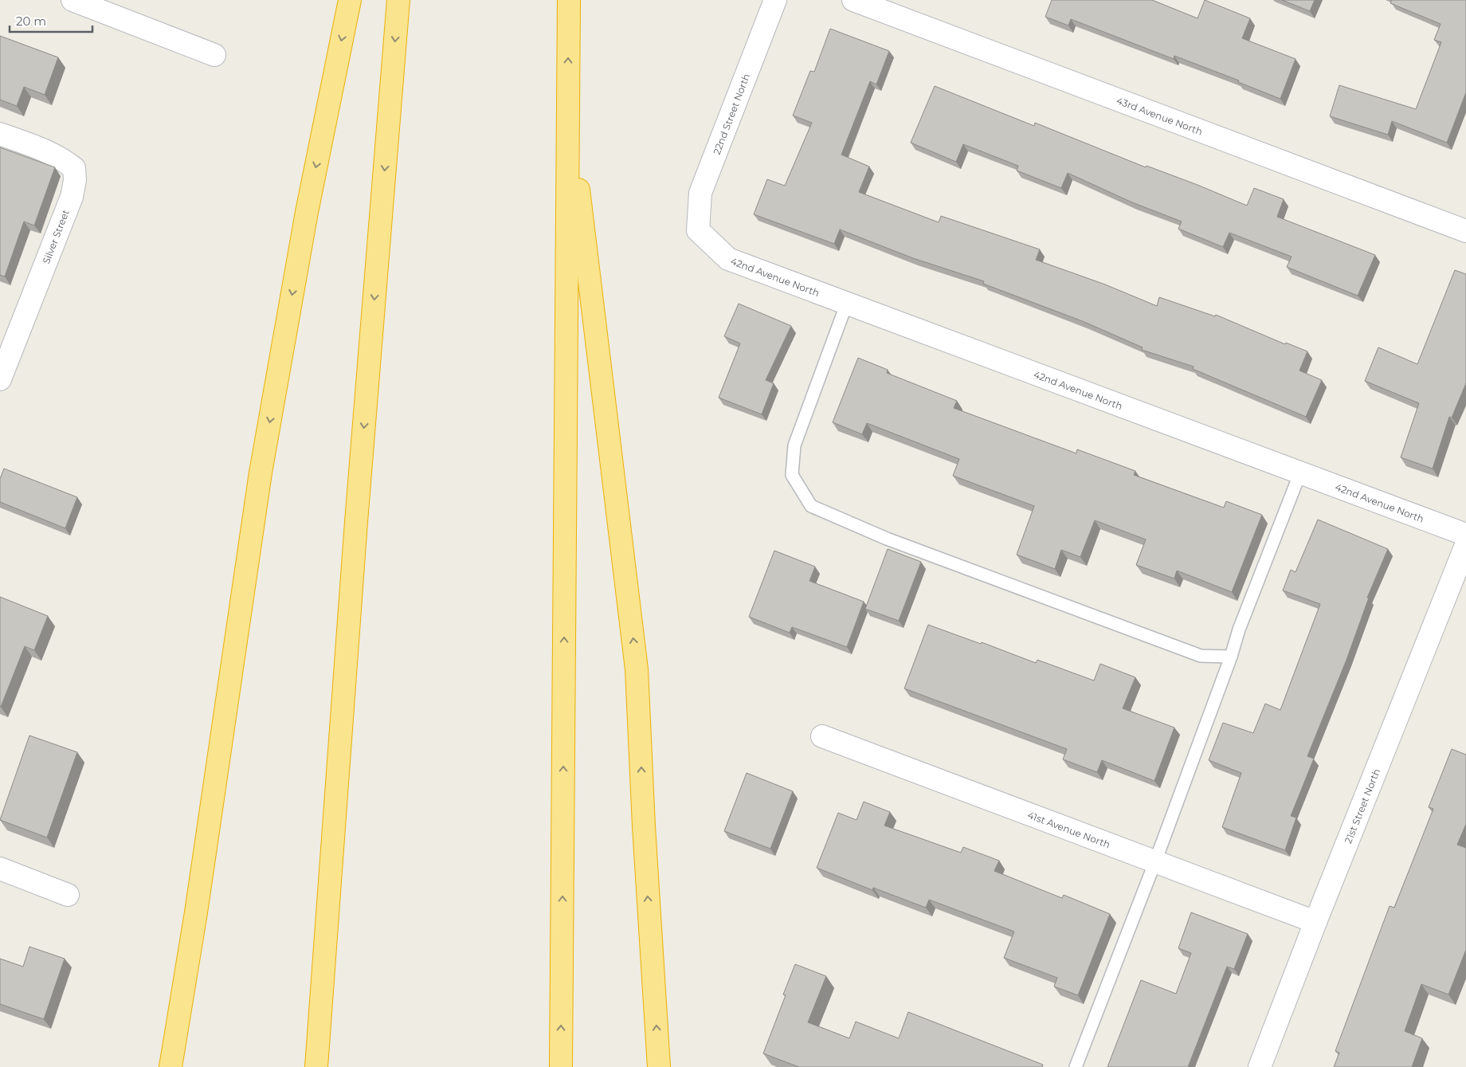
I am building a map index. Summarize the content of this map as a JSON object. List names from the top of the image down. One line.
{"streets":{"street":["22nd Street North","43rd Avenue North","Silver Street","42nd Avenue North","21st Street North","41st Avenue North"]},"crossings":[["22nd Street North","42nd Avenue North"],["21st Street North","41st Avenue North"]],"scale_bar":"20 m"}
